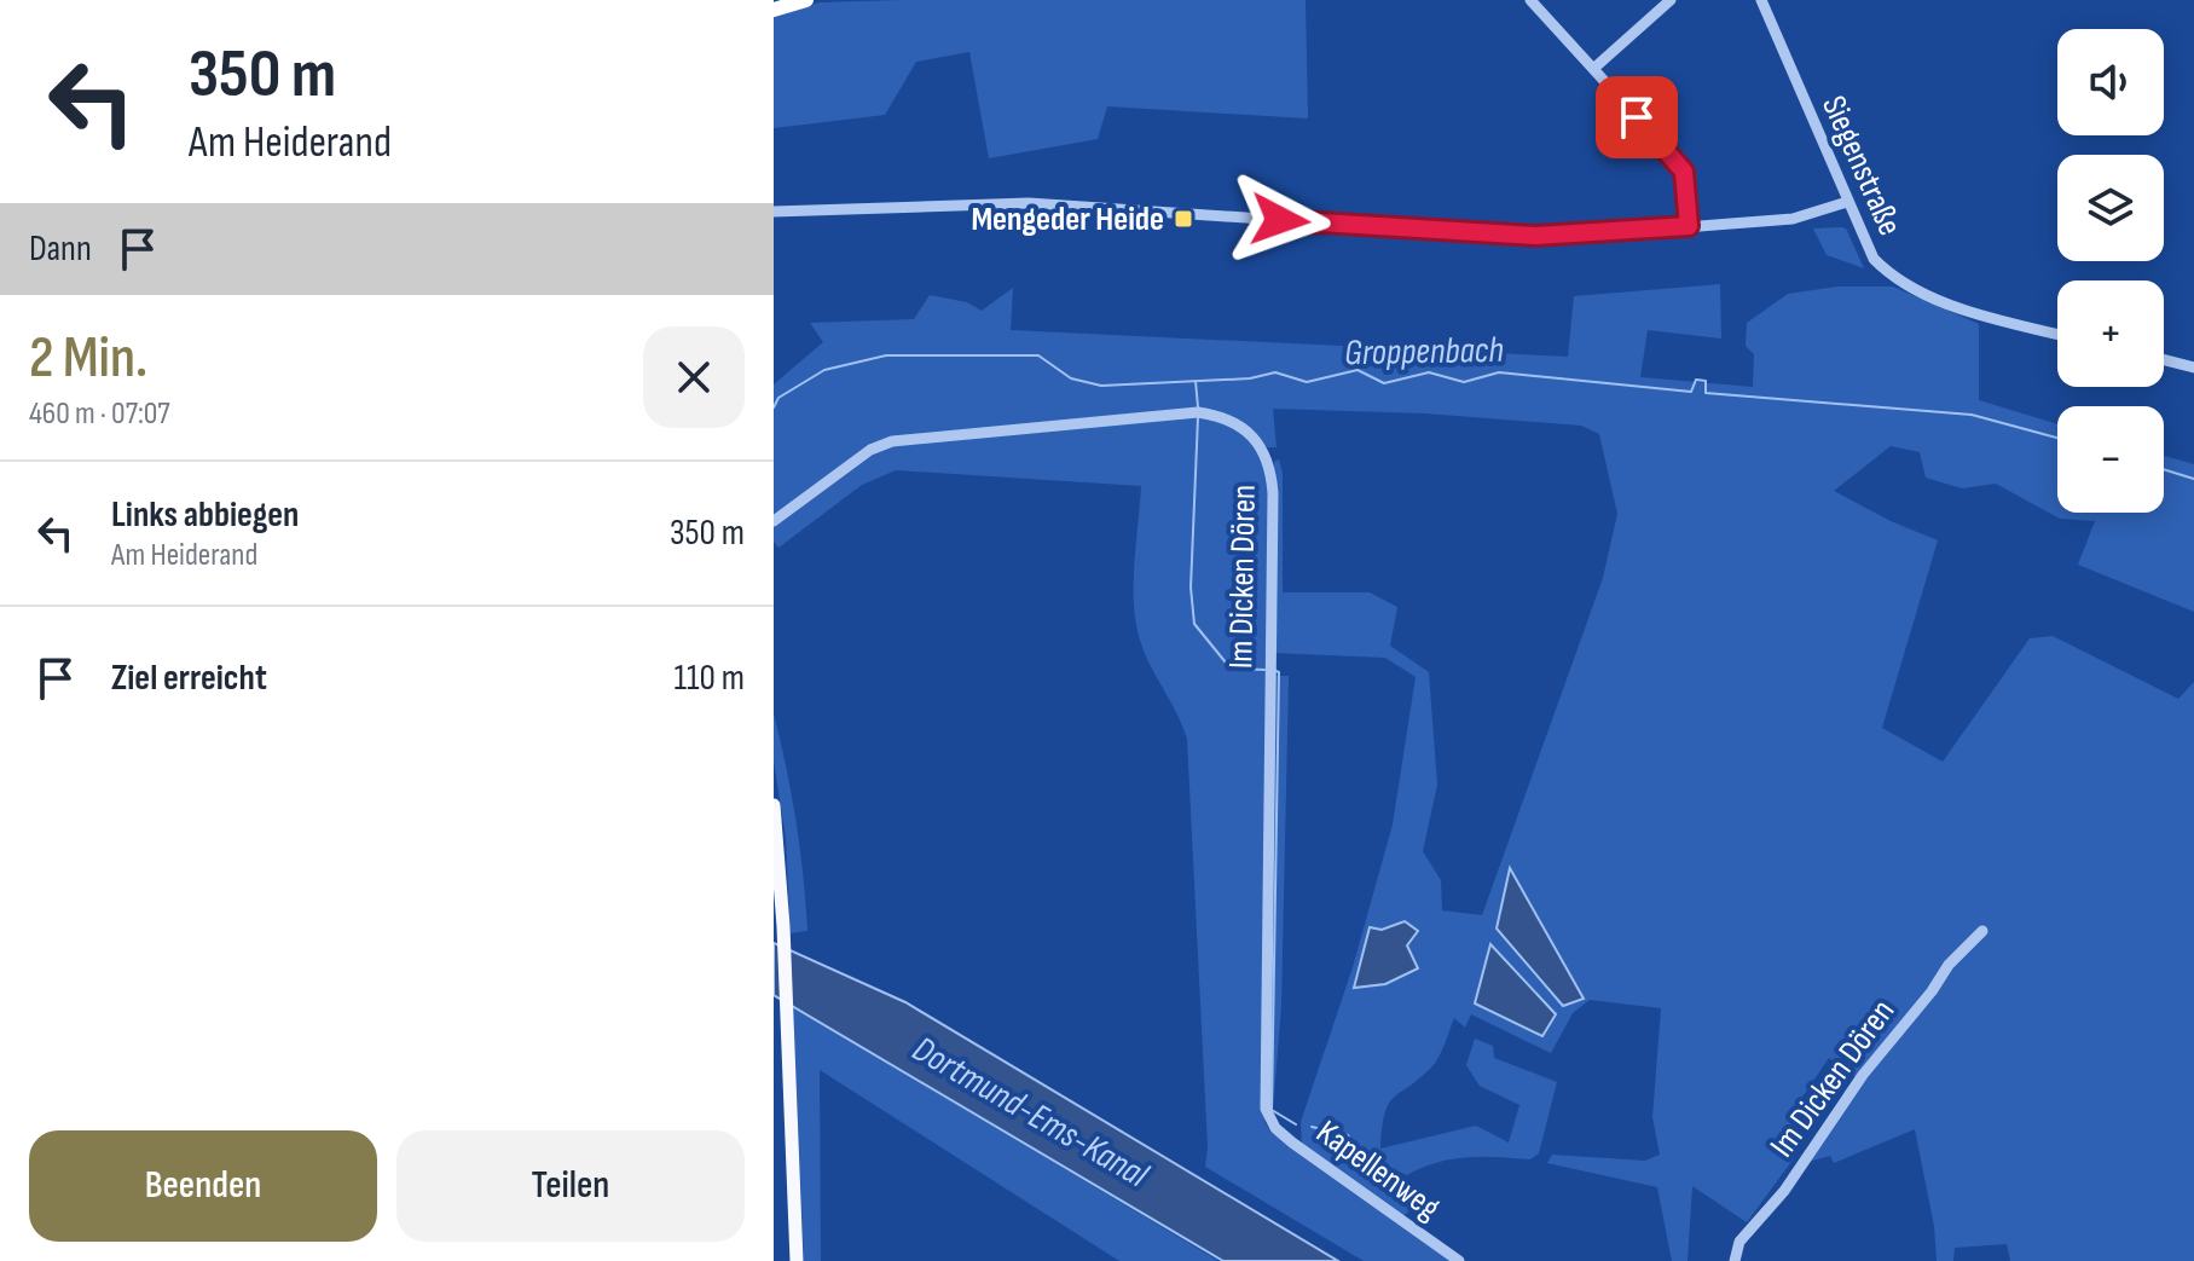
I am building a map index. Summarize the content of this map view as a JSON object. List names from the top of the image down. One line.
{"streets":{"street":["Siegenstraße","Im Dicken Dören","Kapellenweg"]},"crossings":[["Im Dicken Dören","Kapellenweg"]],"water":["Groppenbach","Dortmund-Ems-Kanal"],"places":{"transit":["Mengeder Heide"]},"page":{"turn":["350 m","Am Heiderand"],"map_buttons":["+","−"],"then":"Dann","heading":["2 Min.","460 m · 07:07"],"list":[{"name":"Links abbiegen","note":"Am Heiderand","value":"350 m"},{"name":"Ziel erreicht","value":"110 m"}],"buttons":["Beenden","Teilen"]}}
